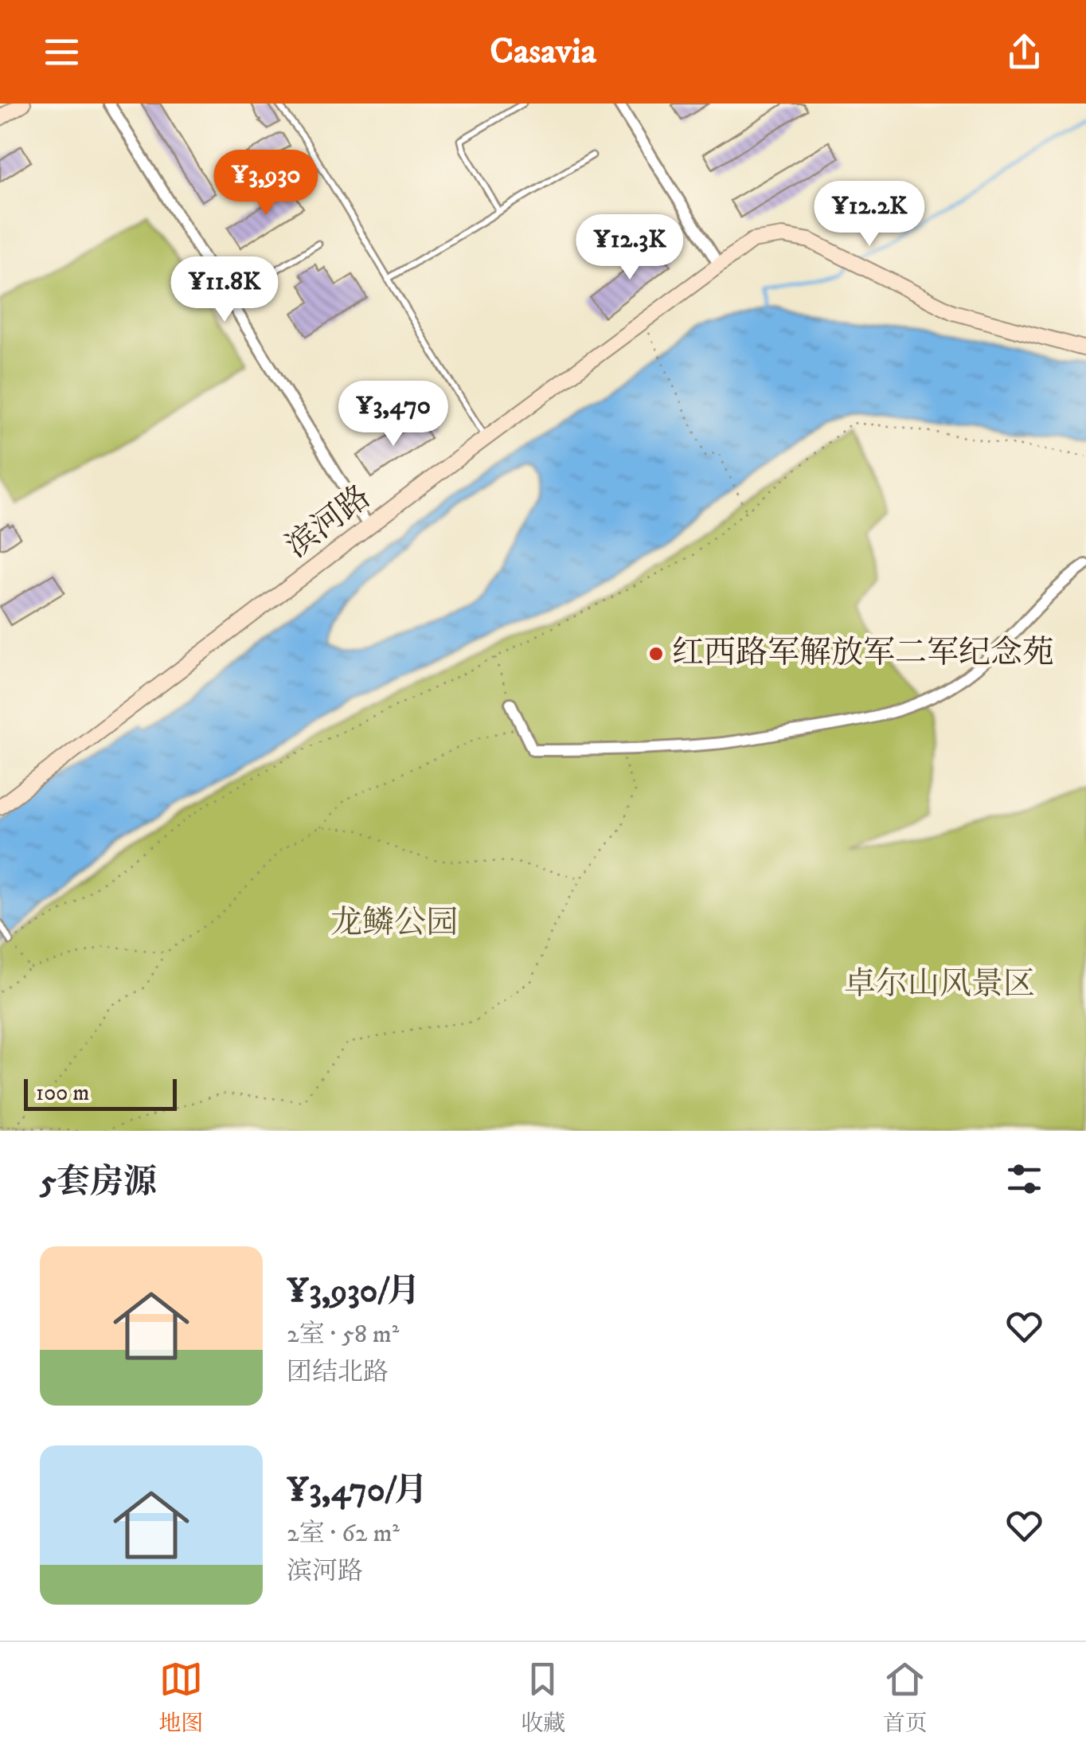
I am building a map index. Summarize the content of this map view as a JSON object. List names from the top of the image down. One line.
{"streets":{"street":["滨河路"]},"parks":["龙鳞公园","卓尔山风景区"],"places":["红西路军解放军二军纪念苑"],"scale_bar":"100 m","page":{"header":"Casavia","price":["¥3,930","¥12.2K","¥12.3K","¥11.8K","¥3,470"],"scale":"100 m","heading":"5套房源","list":[{"name":"¥3,930/月","note":"2室 · 58 m² · 团结北路"},{"name":"¥3,470/月","note":"2室 · 62 m² · 滨河路"}],"tabs":["地图","收藏","首页"]}}
